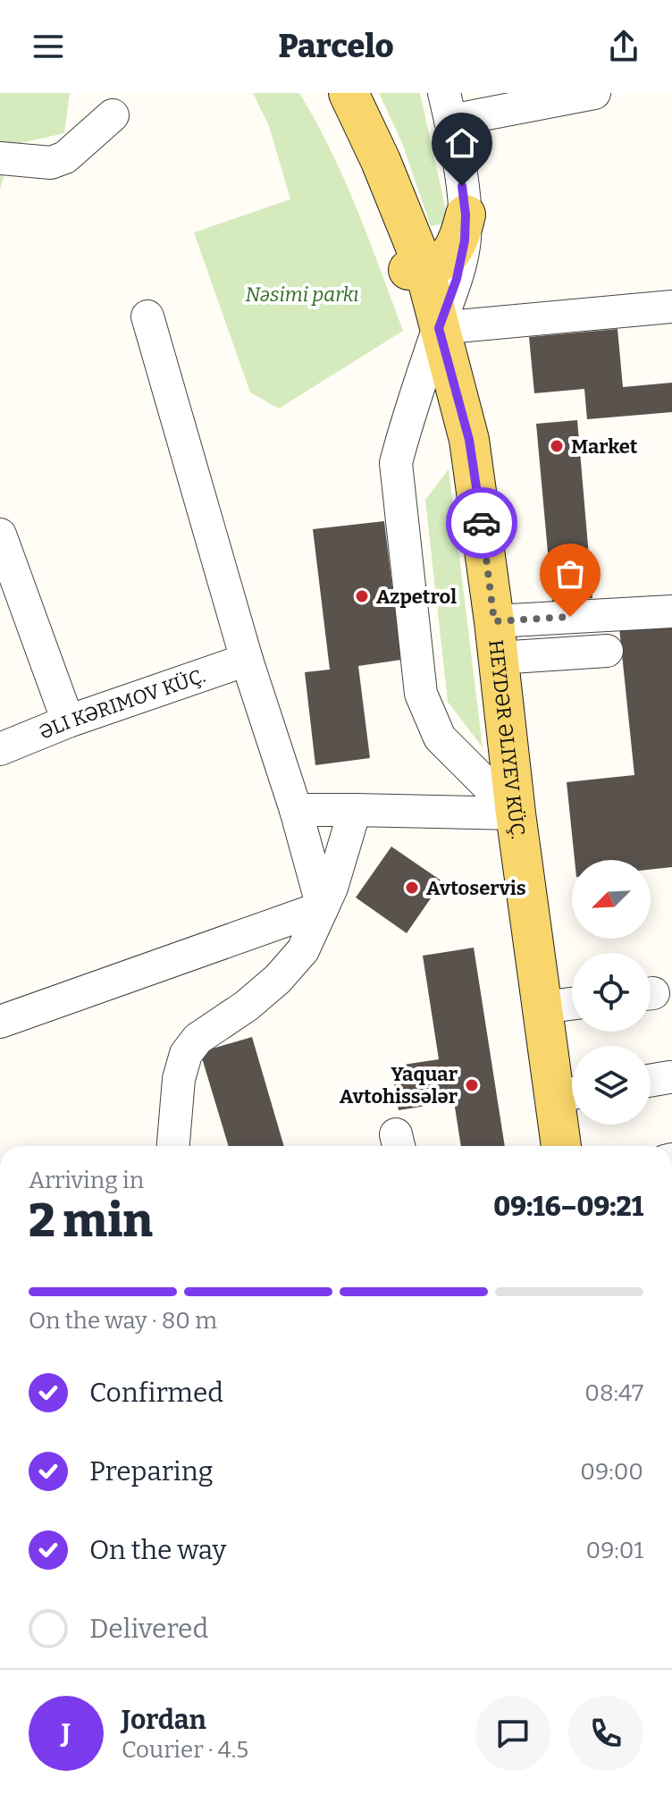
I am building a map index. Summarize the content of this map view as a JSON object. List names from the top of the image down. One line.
{"streets":{"main road":["HEYDƏR ƏLIYEV KÜÇ."],"street":["ƏLI KƏRIMOV KÜÇ."]},"parks":["Nəsimi parkı"],"places":["Market","Azpetrol","Avtoservis","Yaquar Avtohissələr"],"north":"bottom left","page":{"header":"Parcelo","heading":["2 min","Arriving in","09:16–09:21"],"panel":["Jordan","Courier · 4.5"],"bar":"On the way · 80 m","list":[["Confirmed","08:47"],["Preparing","09:00"],["On the way","09:01"],"Delivered"],"round":"J"}}
